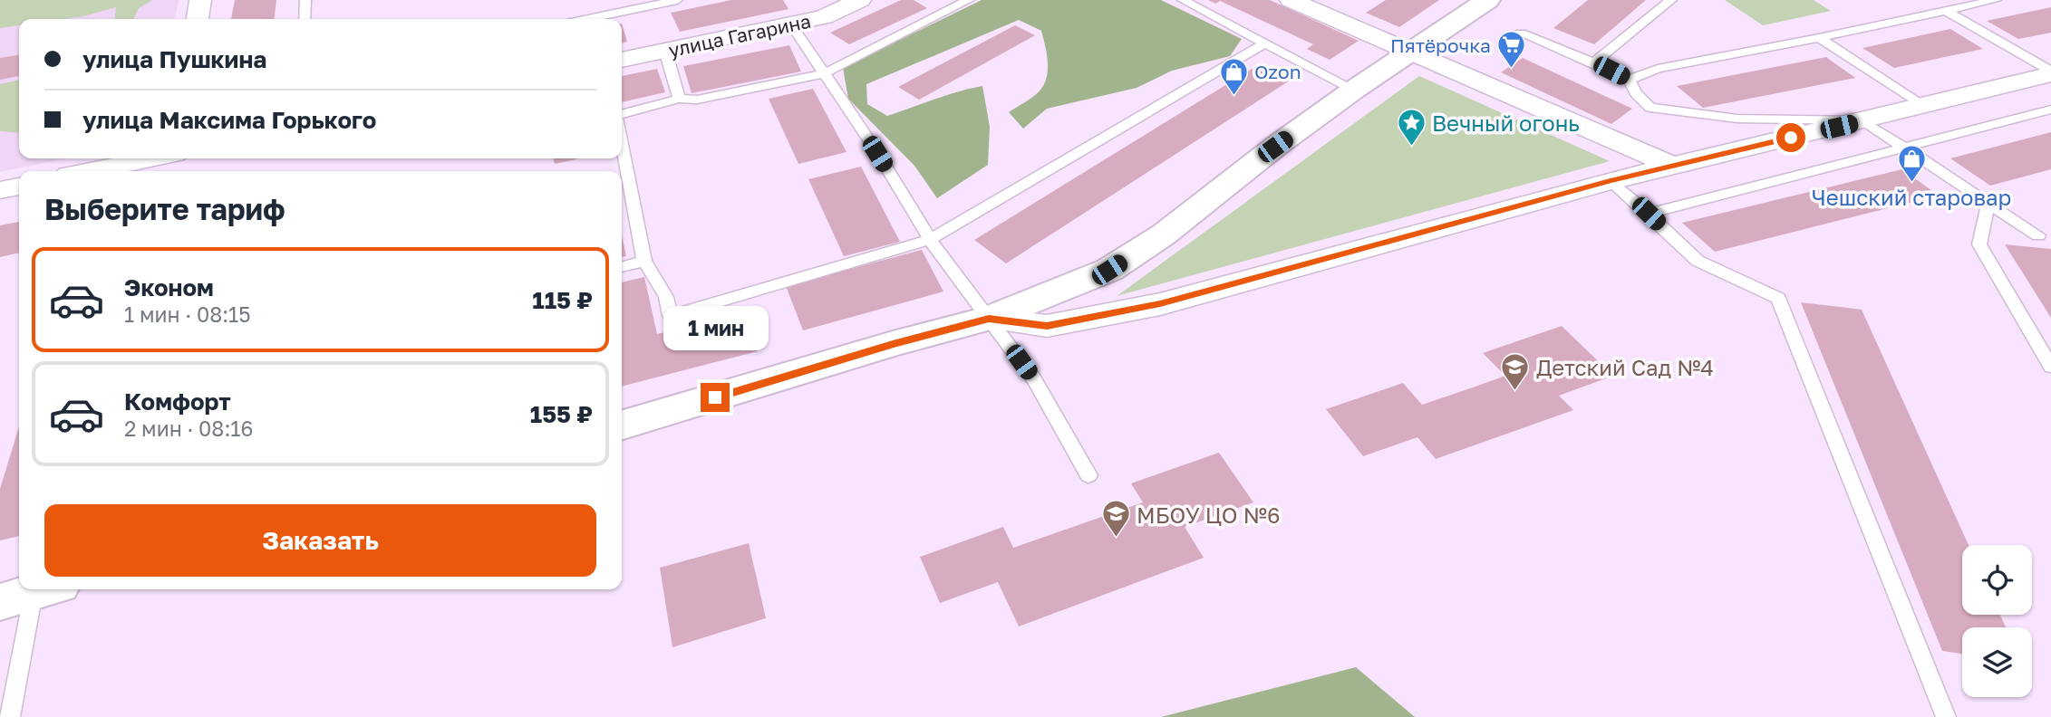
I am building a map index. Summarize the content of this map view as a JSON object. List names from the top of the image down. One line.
{"streets":{"street":["улица Гагарина"]},"places":{"supermarket":["Пятёрочка"],"shop":["Ozon","Чешский старовар"],"place":["Вечный огонь"],"school or university":["Детский Сад №4","МБОУ ЦО №6"]},"page":{"banner":["улица Пушкина","улица Максима Горького"],"heading":"Выберите тариф","list":[{"name":"Эконом","note":"1 мин · 08:15","value":"115 ₽"},{"name":"Комфорт","note":"2 мин · 08:16","value":"155 ₽"}],"bubble":"1 мин","buttons":"Заказать"}}
